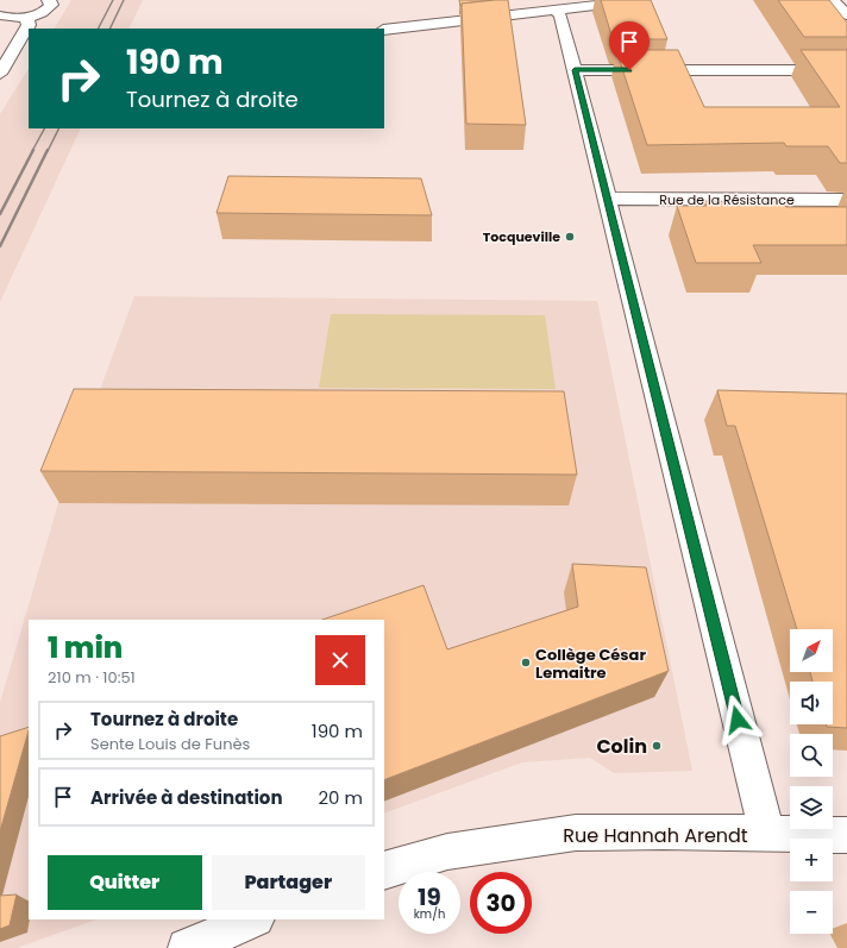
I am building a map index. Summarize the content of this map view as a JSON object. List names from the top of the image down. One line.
{"streets":{"street":["Rue de la Résistance","Rue Hannah Arendt"]},"places":["Tocqueville","Collège César Lemaitre","Colin"],"north":"top right","page":{"turn":["190 m","Tournez à droite"],"heading":["1 min","210 m · 10:51"],"map_buttons":["+","−"],"list":[{"name":"Tournez à droite","note":"Sente Louis de Funès","value":"190 m"},{"name":"Arrivée à destination","value":"20 m"}],"buttons":["Quitter","Partager"],"speed":"19 km/h","limit":"30"}}
